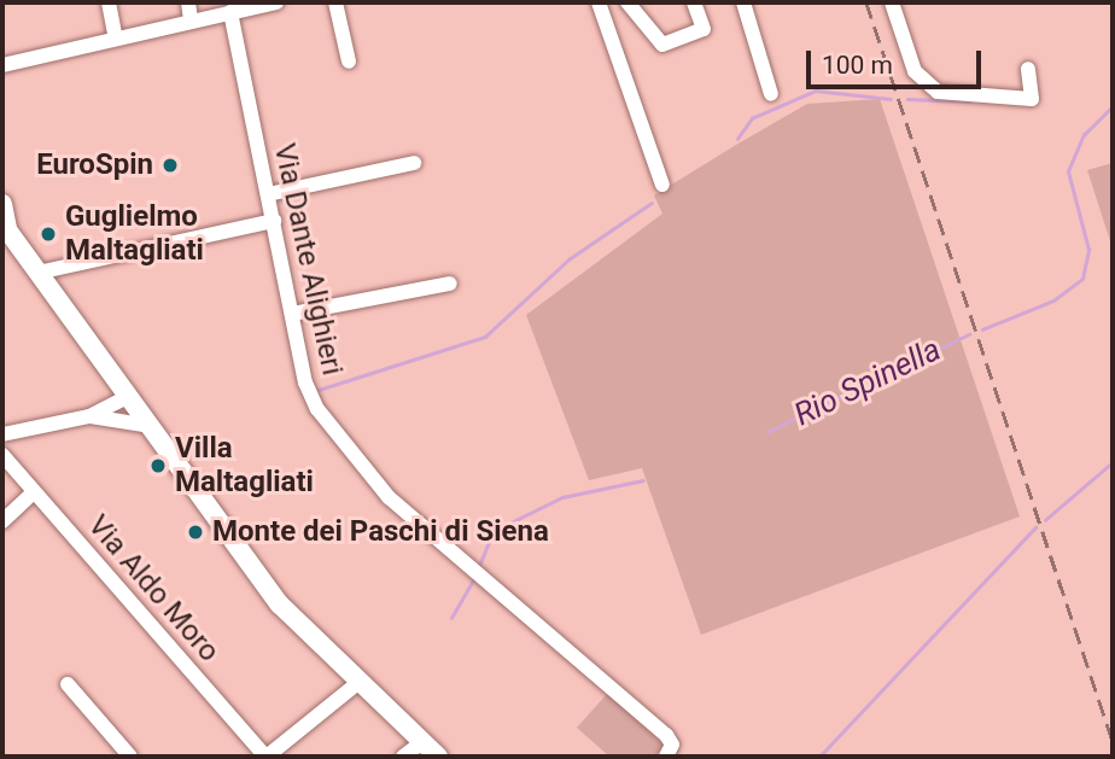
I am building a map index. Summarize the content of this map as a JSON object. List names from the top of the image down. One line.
{"streets":{"street":["Via Dante Alighieri","Via Aldo Moro"]},"water":["Rio Spinella"],"places":["EuroSpin","Guglielmo Maltagliati","Villa Maltagliati","Monte dei Paschi di Siena"],"scale_bar":"100 m"}
